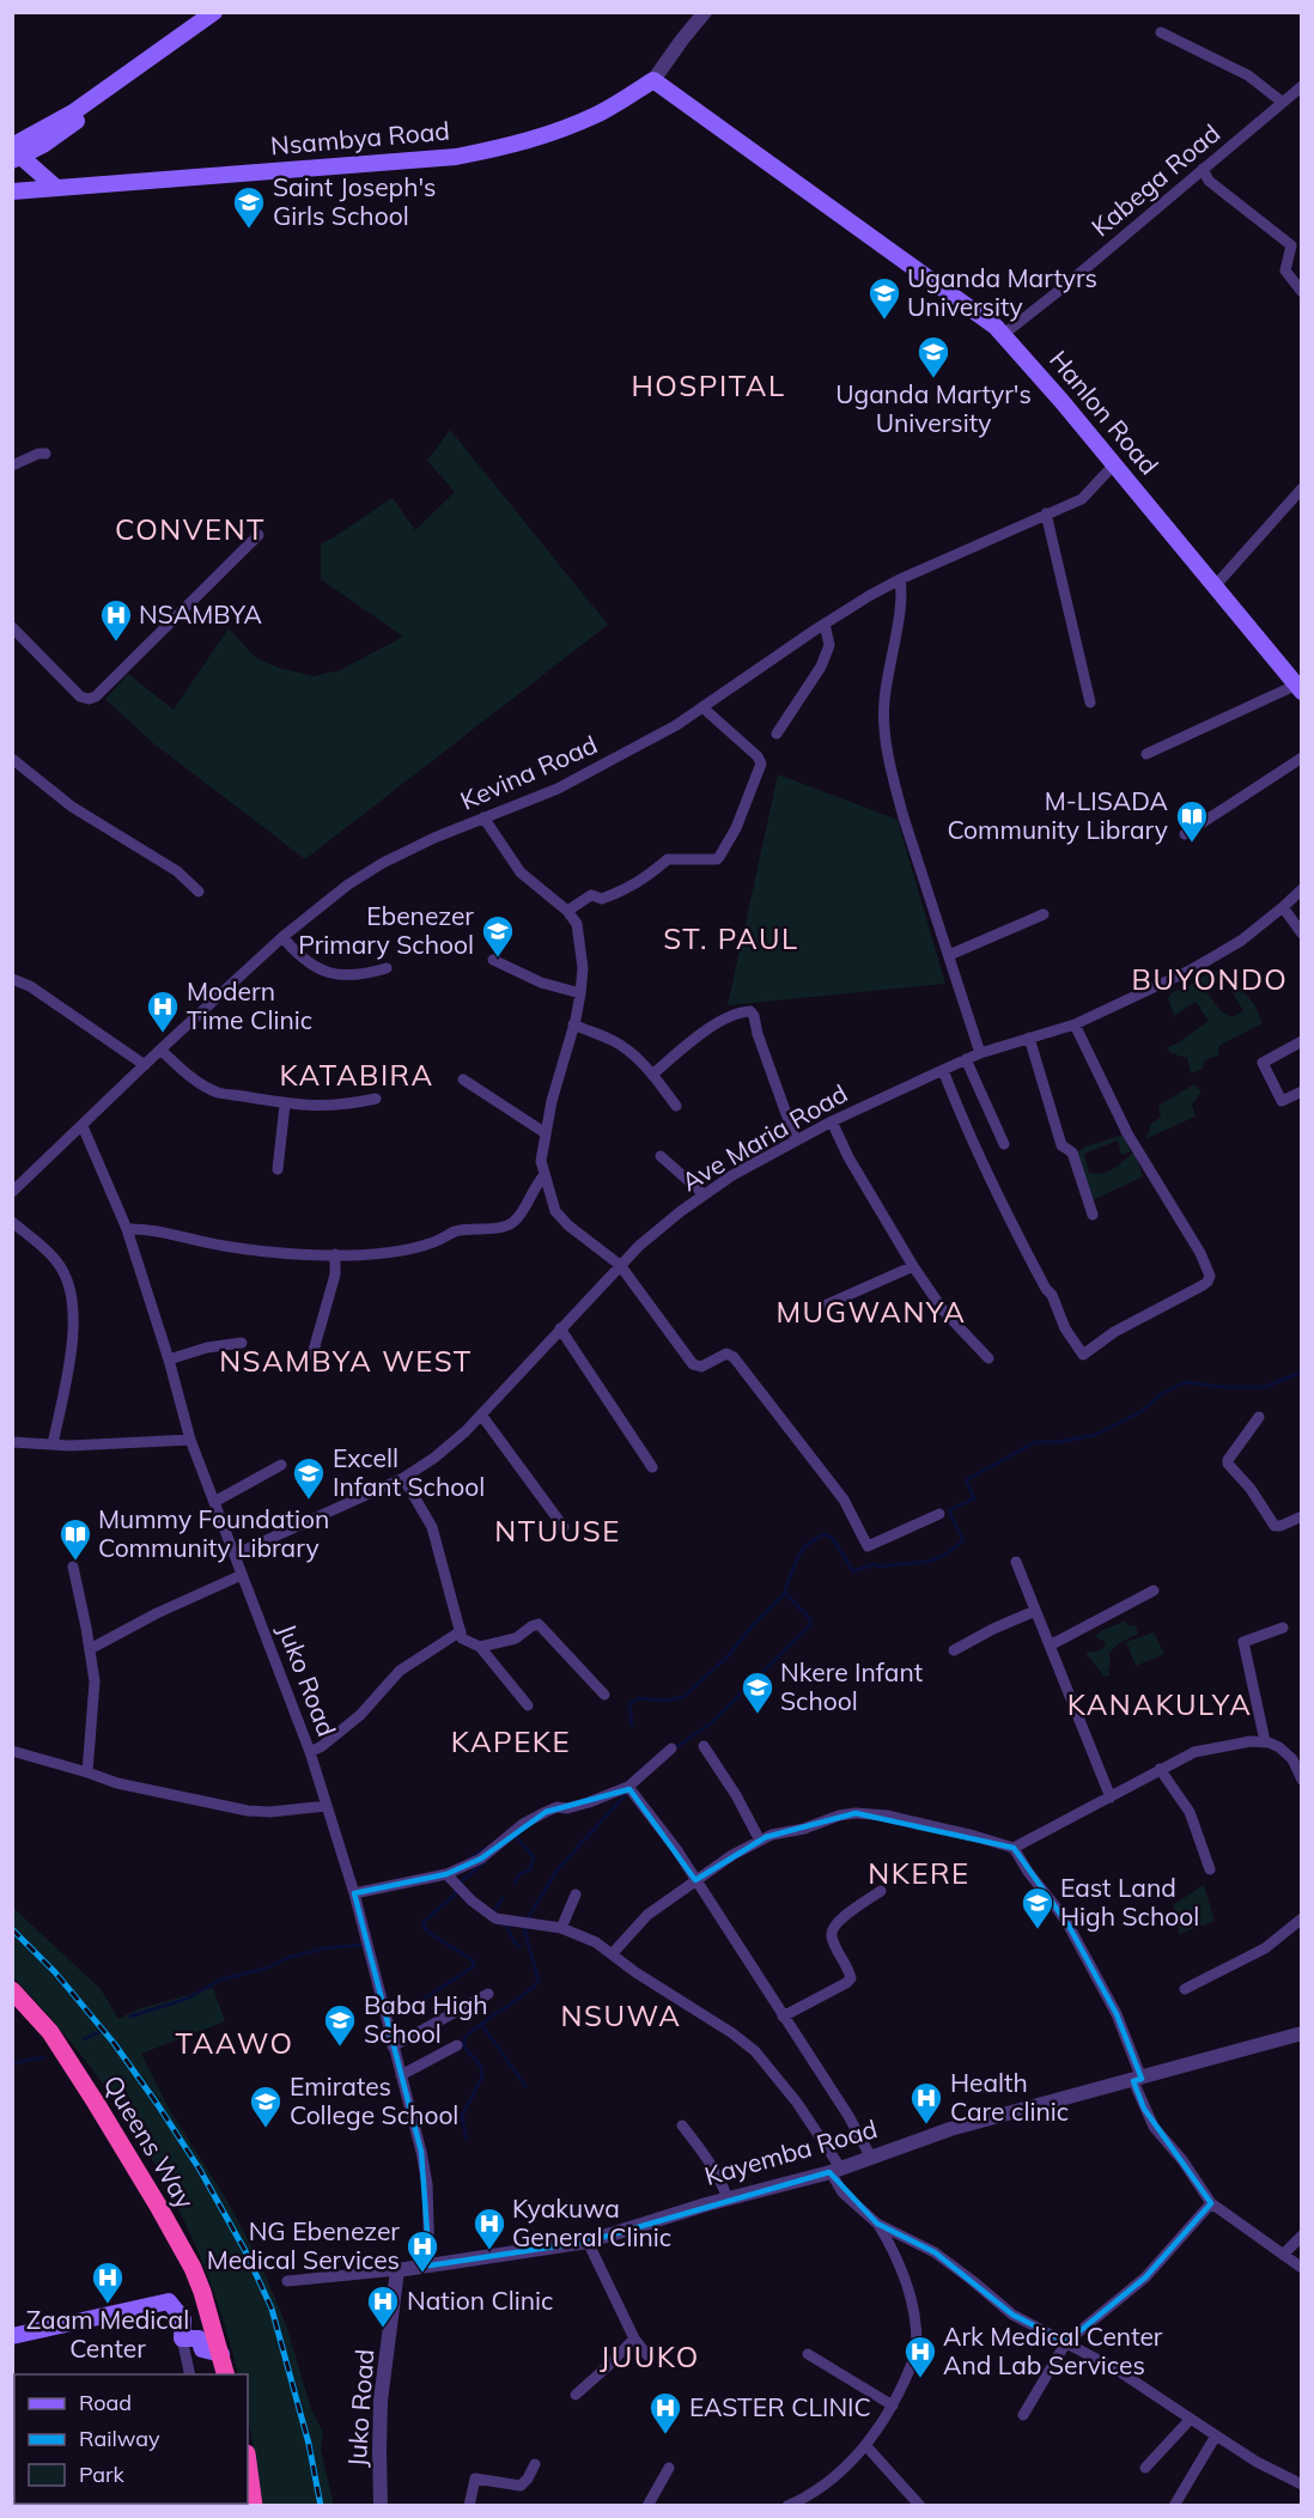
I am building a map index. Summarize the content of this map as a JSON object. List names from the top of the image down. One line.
{"streets":{"highway":["Queens Way"],"main road":["Nsambya Road","Hanlon Road"],"street":["Kabega Road","Kevina Road","Ave Maria Road","Juko Road","Kayemba Road"]},"crossings":[["Nsambya Road","Hanlon Road"],["Kabega Road","Hanlon Road"],["Hanlon Road","Kevina Road"],["Kevina Road","Juko Road"],["Ave Maria Road","Juko Road"],["Juko Road","Kayemba Road"]],"districts":["HOSPITAL","CONVENT","ST. PAUL","BUYONDO","KATABIRA","MUGWANYA","NSAMBYA WEST","NTUUSE","KANAKULYA","KAPEKE","NKERE","NSUWA","TAAWO","JUUKO"],"places":{"school or university":["Saint Joseph's Girls School","Uganda Martyrs University","Uganda Martyr's University","Ebenezer Primary School","Excell Infant School","Nkere Infant School","East Land High School","Baba High School","Emirates College School"],"hospital":["NSAMBYA","Modern Time Clinic","Health Care clinic","Kyakuwa General Clinic","NG Ebenezer Medical Services","Zaam Medical Center","Nation Clinic","Ark Medical Center And Lab Services","EASTER CLINIC"],"library":["M-LISADA Community Library","Mummy Foundation Community Library"]},"legend":["Road","Railway","Park"]}
